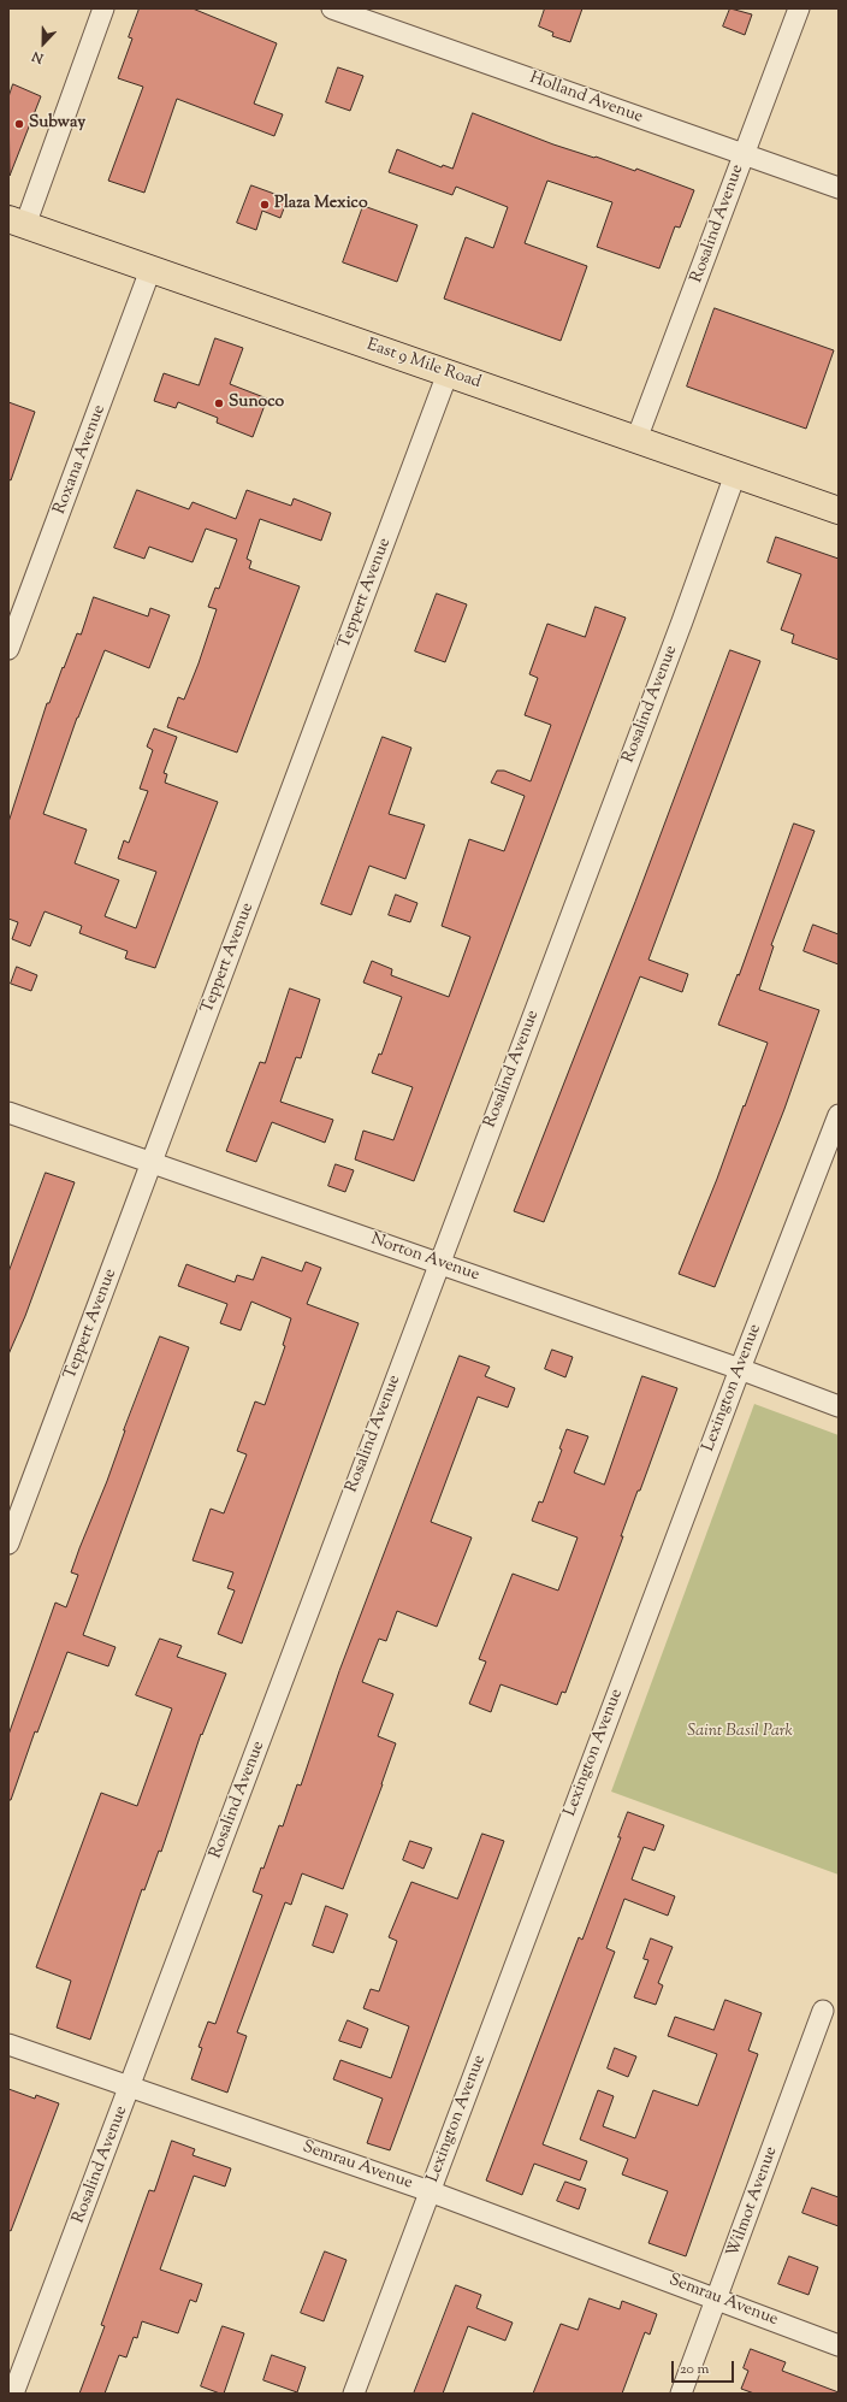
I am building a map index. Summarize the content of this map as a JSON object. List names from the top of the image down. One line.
{"streets":{"main road":["East 9 Mile Road"],"street":["Holland Avenue","Rosalind Avenue","Roxana Avenue","Teppert Avenue","Norton Avenue","Lexington Avenue","Semrau Avenue","Wilmot Avenue"]},"crossings":[["Holland Avenue","Rosalind Avenue"],["Rosalind Avenue","East 9 Mile Road"],["Rosalind Avenue","Norton Avenue"],["Rosalind Avenue","Semrau Avenue"],["East 9 Mile Road","Roxana Avenue"],["East 9 Mile Road","Teppert Avenue"],["Teppert Avenue","Norton Avenue"],["Norton Avenue","Lexington Avenue"],["Lexington Avenue","Semrau Avenue"],["Semrau Avenue","Wilmot Avenue"]],"parks":["Saint Basil Park"],"places":["Subway","Plaza Mexico","Sunoco"],"scale_bar":"20 m","north":"bottom"}
